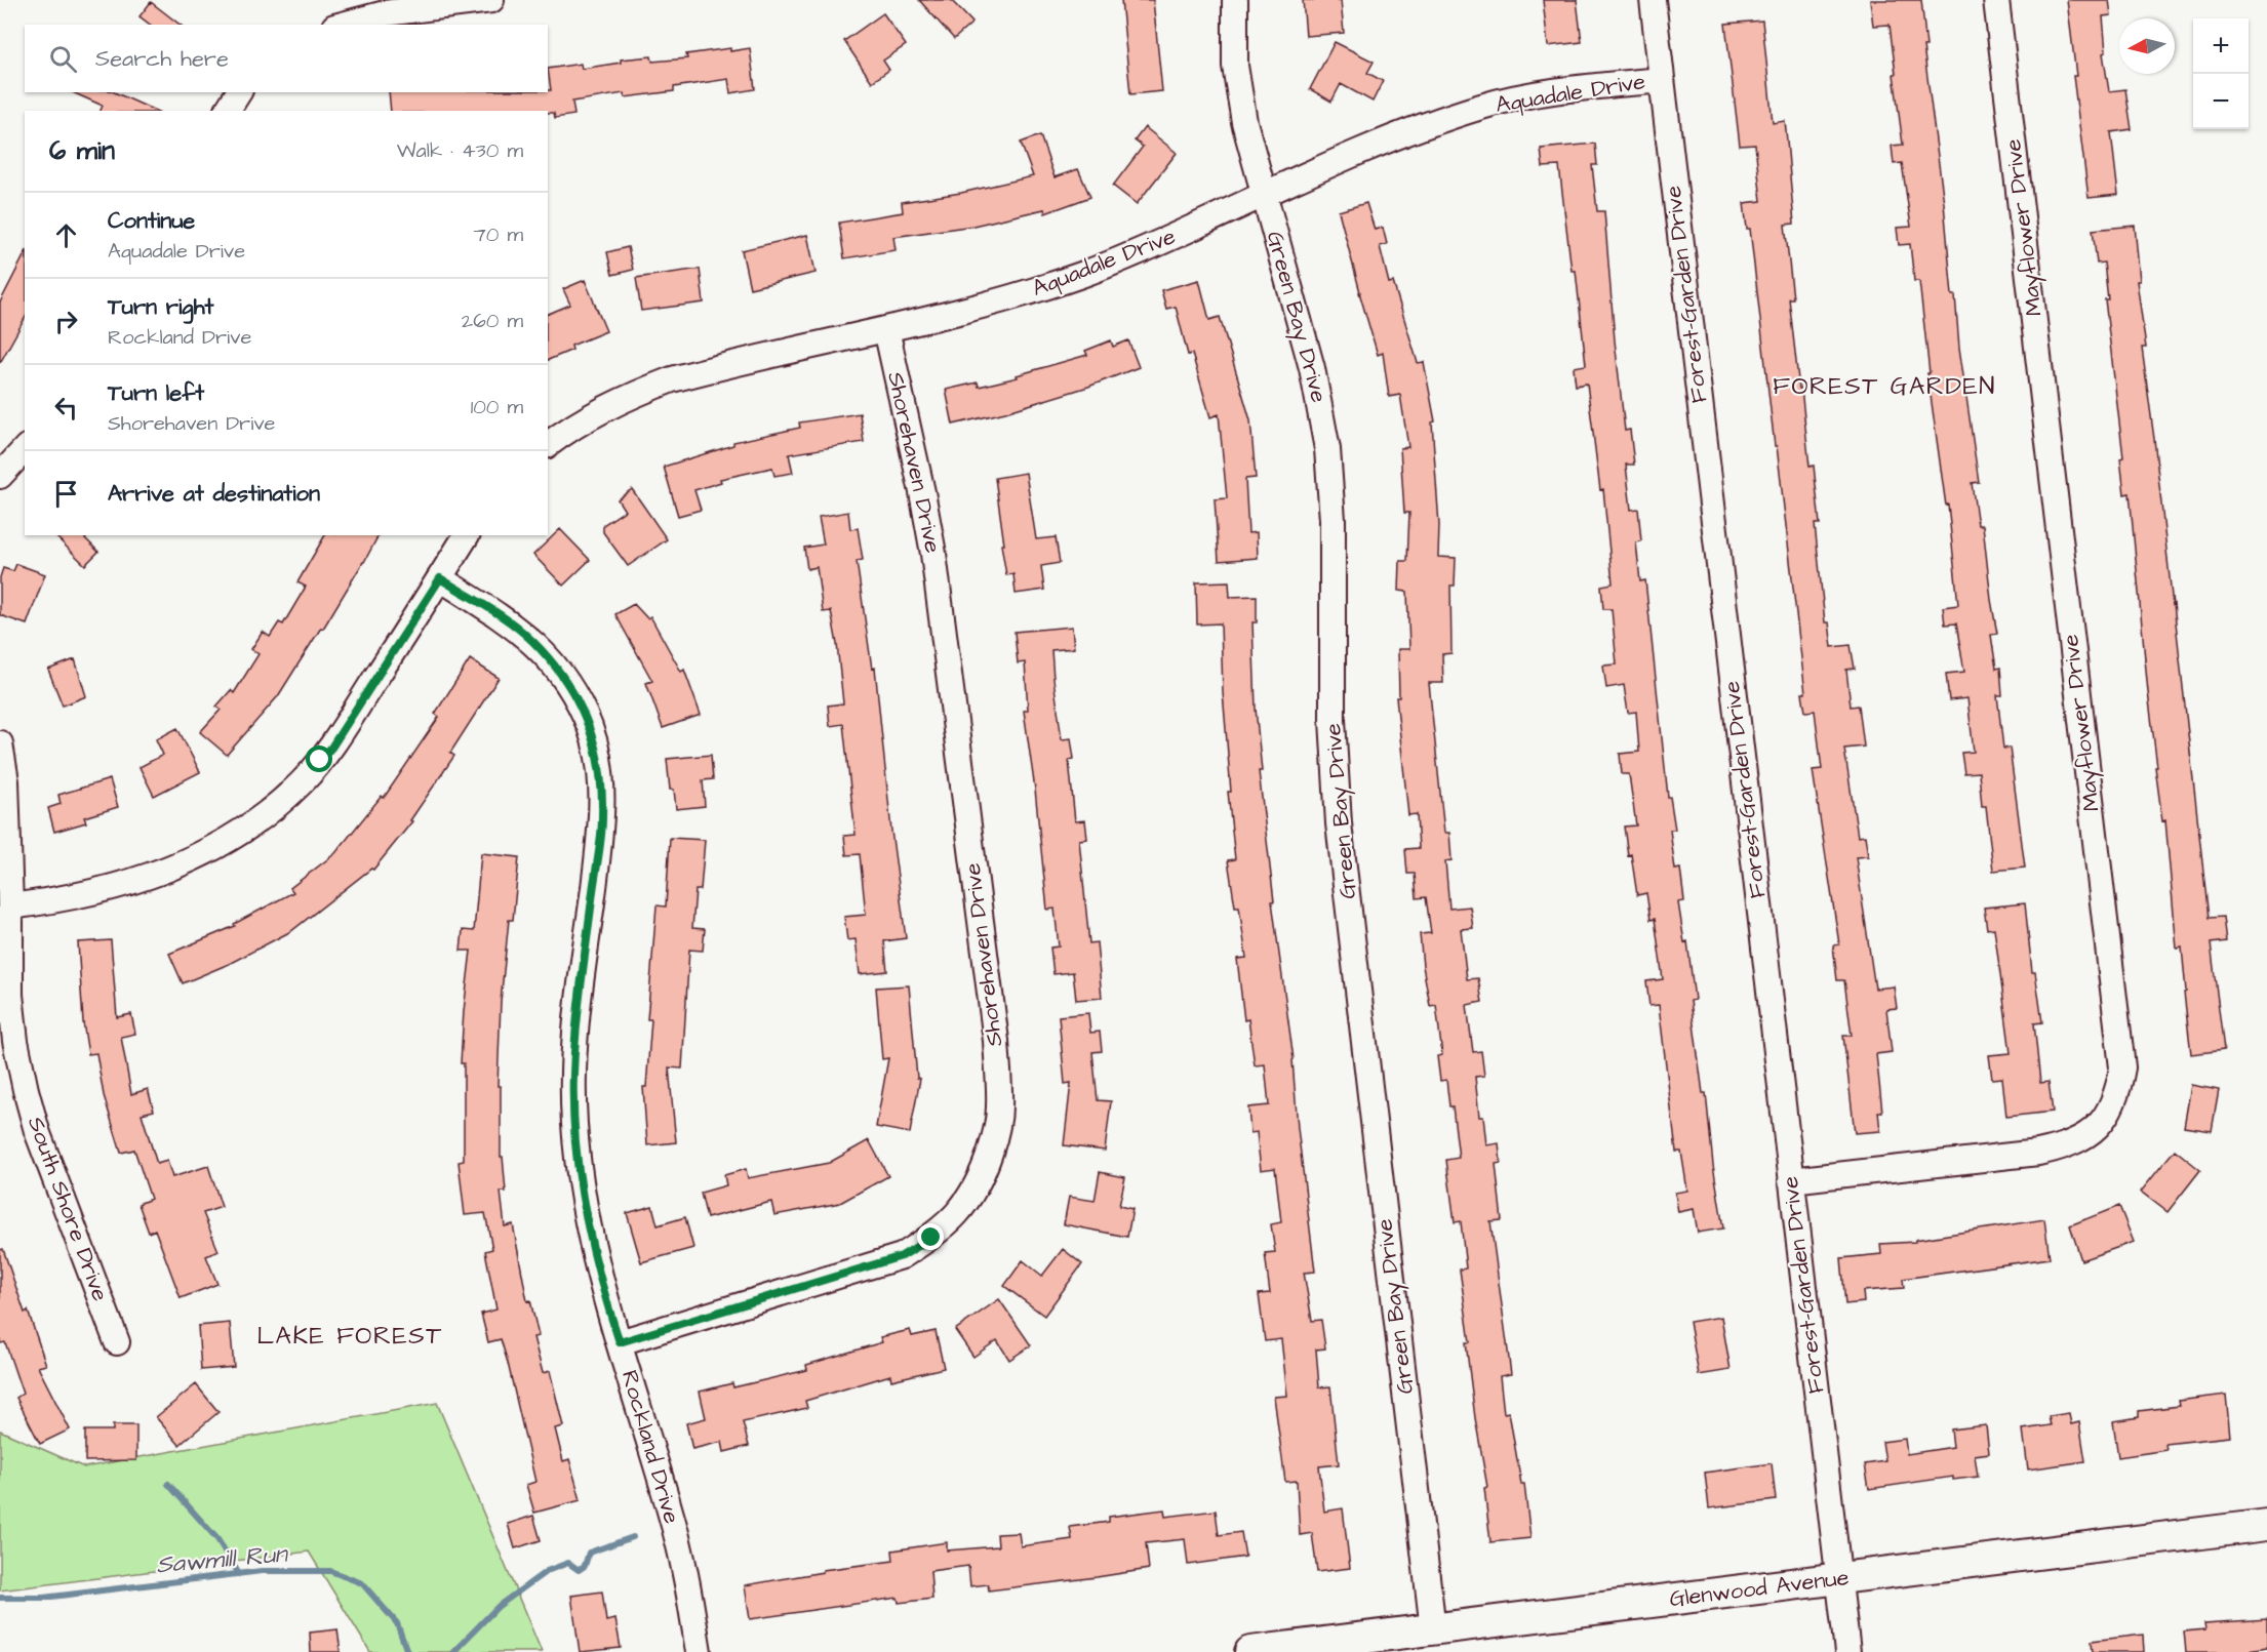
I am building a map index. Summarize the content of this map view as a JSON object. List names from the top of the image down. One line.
{"streets":{"street":["Aquadale Drive","Mayflower Drive","Forest-Garden Drive","Green Bay Drive","Shorehaven Drive","South Shore Drive","Rockland Drive","Glenwood Avenue"]},"crossings":[["Aquadale Drive","Forest-Garden Drive"],["Aquadale Drive","Green Bay Drive"],["Aquadale Drive","Shorehaven Drive"],["Mayflower Drive","Forest-Garden Drive"],["Forest-Garden Drive","Glenwood Avenue"],["Green Bay Drive","Glenwood Avenue"],["Shorehaven Drive","Rockland Drive"]],"districts":["FOREST GARDEN","LAKE FOREST"],"water":["Sawmill Run"],"north":"left","page":{"map_buttons":["+","−"],"search":"Search here","heading":["6 min","Walk · 430 m"],"list":[["Continue","Aquadale Drive","70 m"],["Turn right","Rockland Drive","260 m"],["Turn left","Shorehaven Drive","100 m"],"Arrive at destination"]}}
